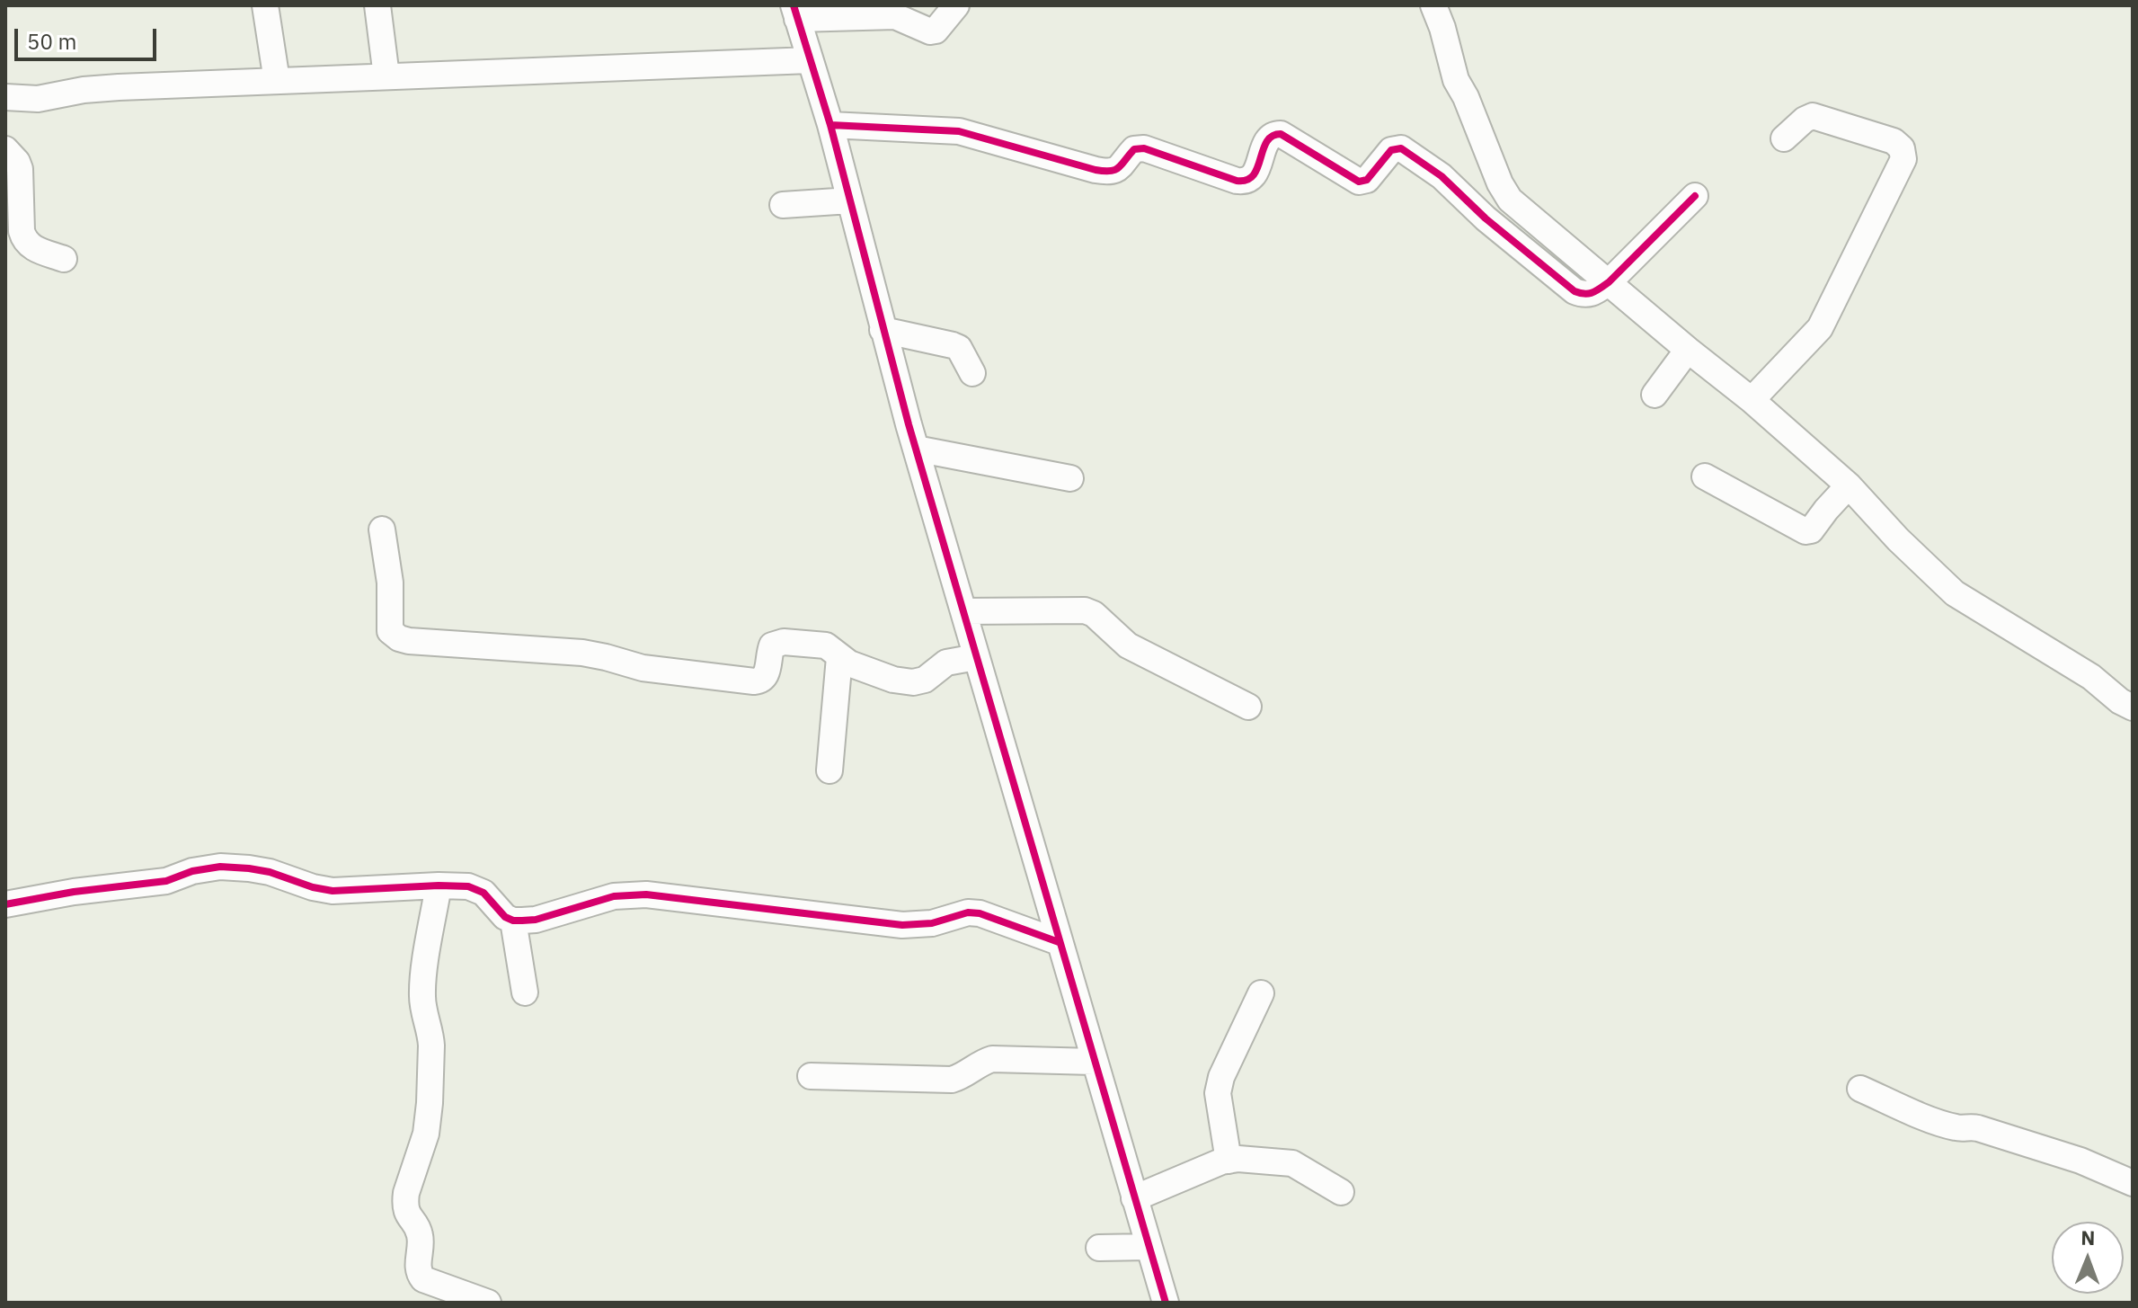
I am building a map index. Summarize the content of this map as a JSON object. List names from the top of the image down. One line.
{"scale_bar":"50 m","north":"top"}
